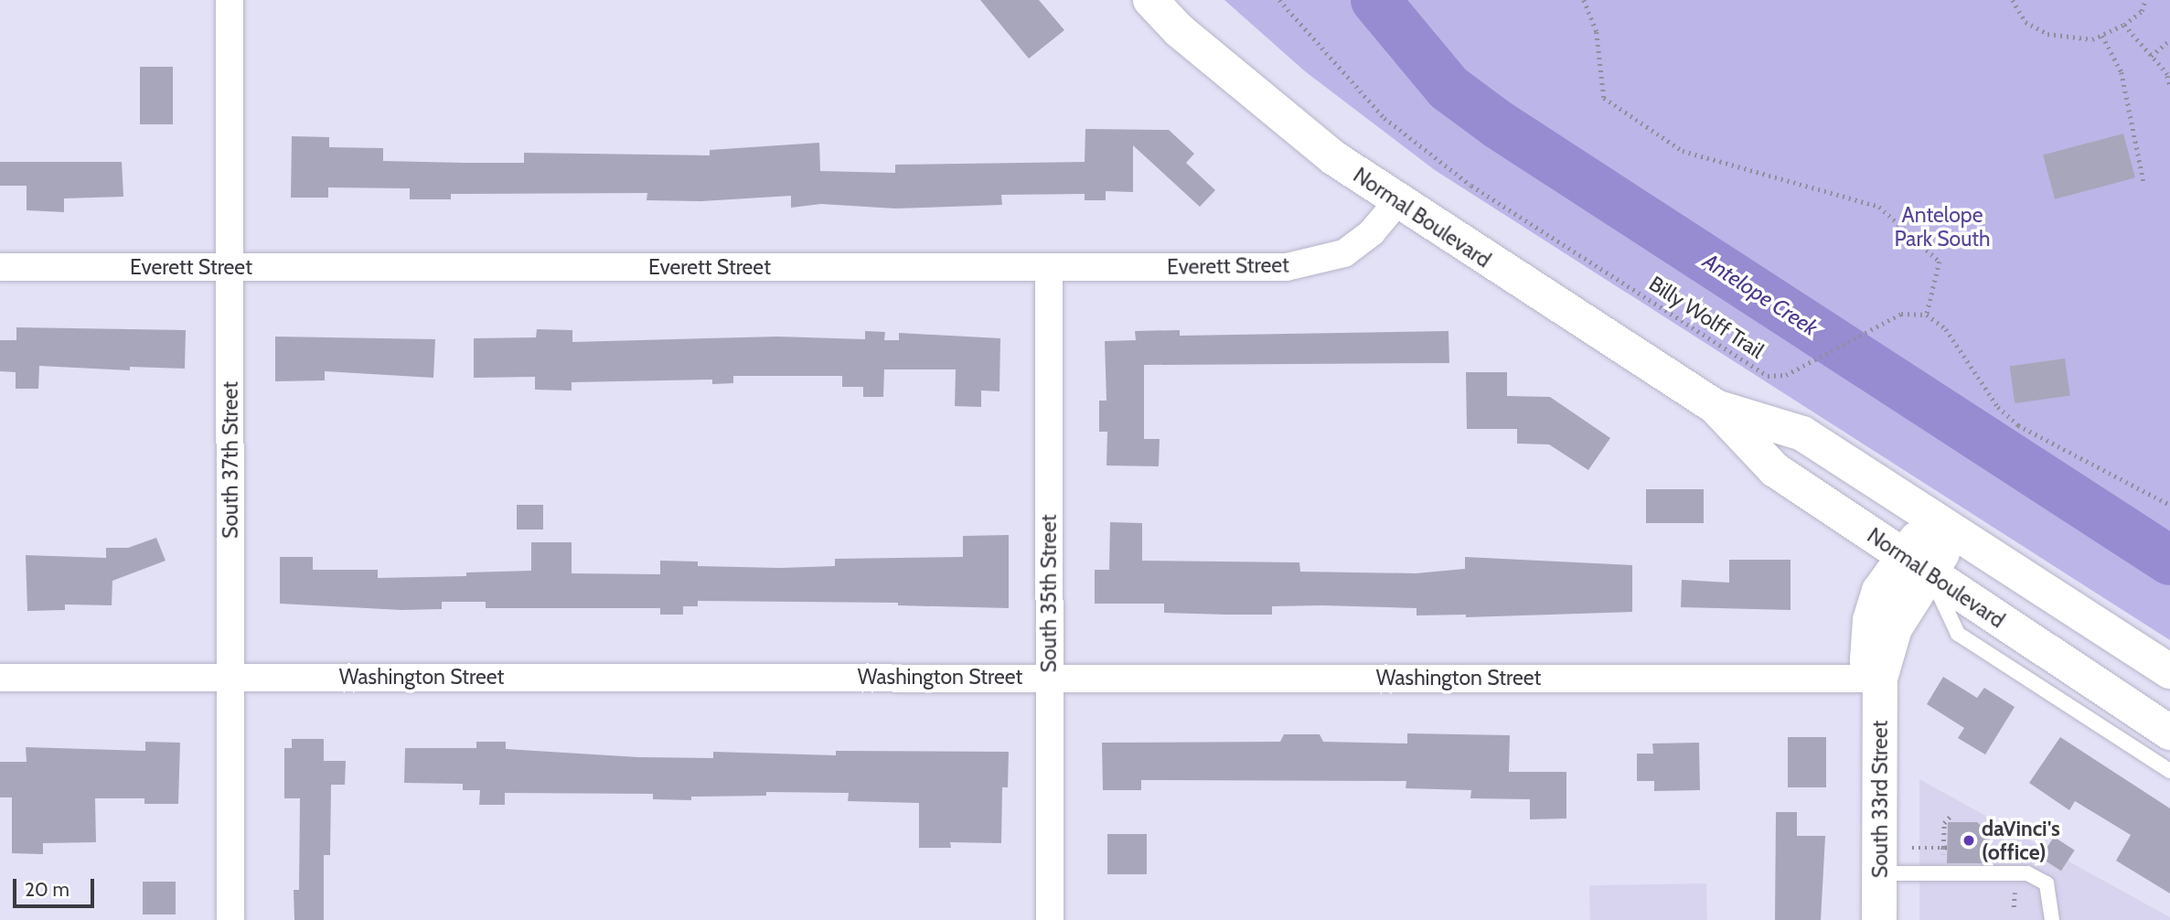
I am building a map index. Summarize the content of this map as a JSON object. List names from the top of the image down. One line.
{"streets":{"main road":["Normal Boulevard","South 33rd Street"],"street":["Everett Street","South 37th Street","South 35th Street","Washington Street"],"path":["Billy Wolff Trail"]},"crossings":[["Normal Boulevard","Everett Street"],["Normal Boulevard","South 33rd Street"],["Everett Street","South 37th Street"],["Everett Street","South 35th Street"],["South 37th Street","Washington Street"],["South 35th Street","Washington Street"],["Washington Street","South 33rd Street"]],"water":["Antelope Creek"],"parks":["Antelope Park South"],"places":["daVinci's (office)"],"scale_bar":"20 m"}
